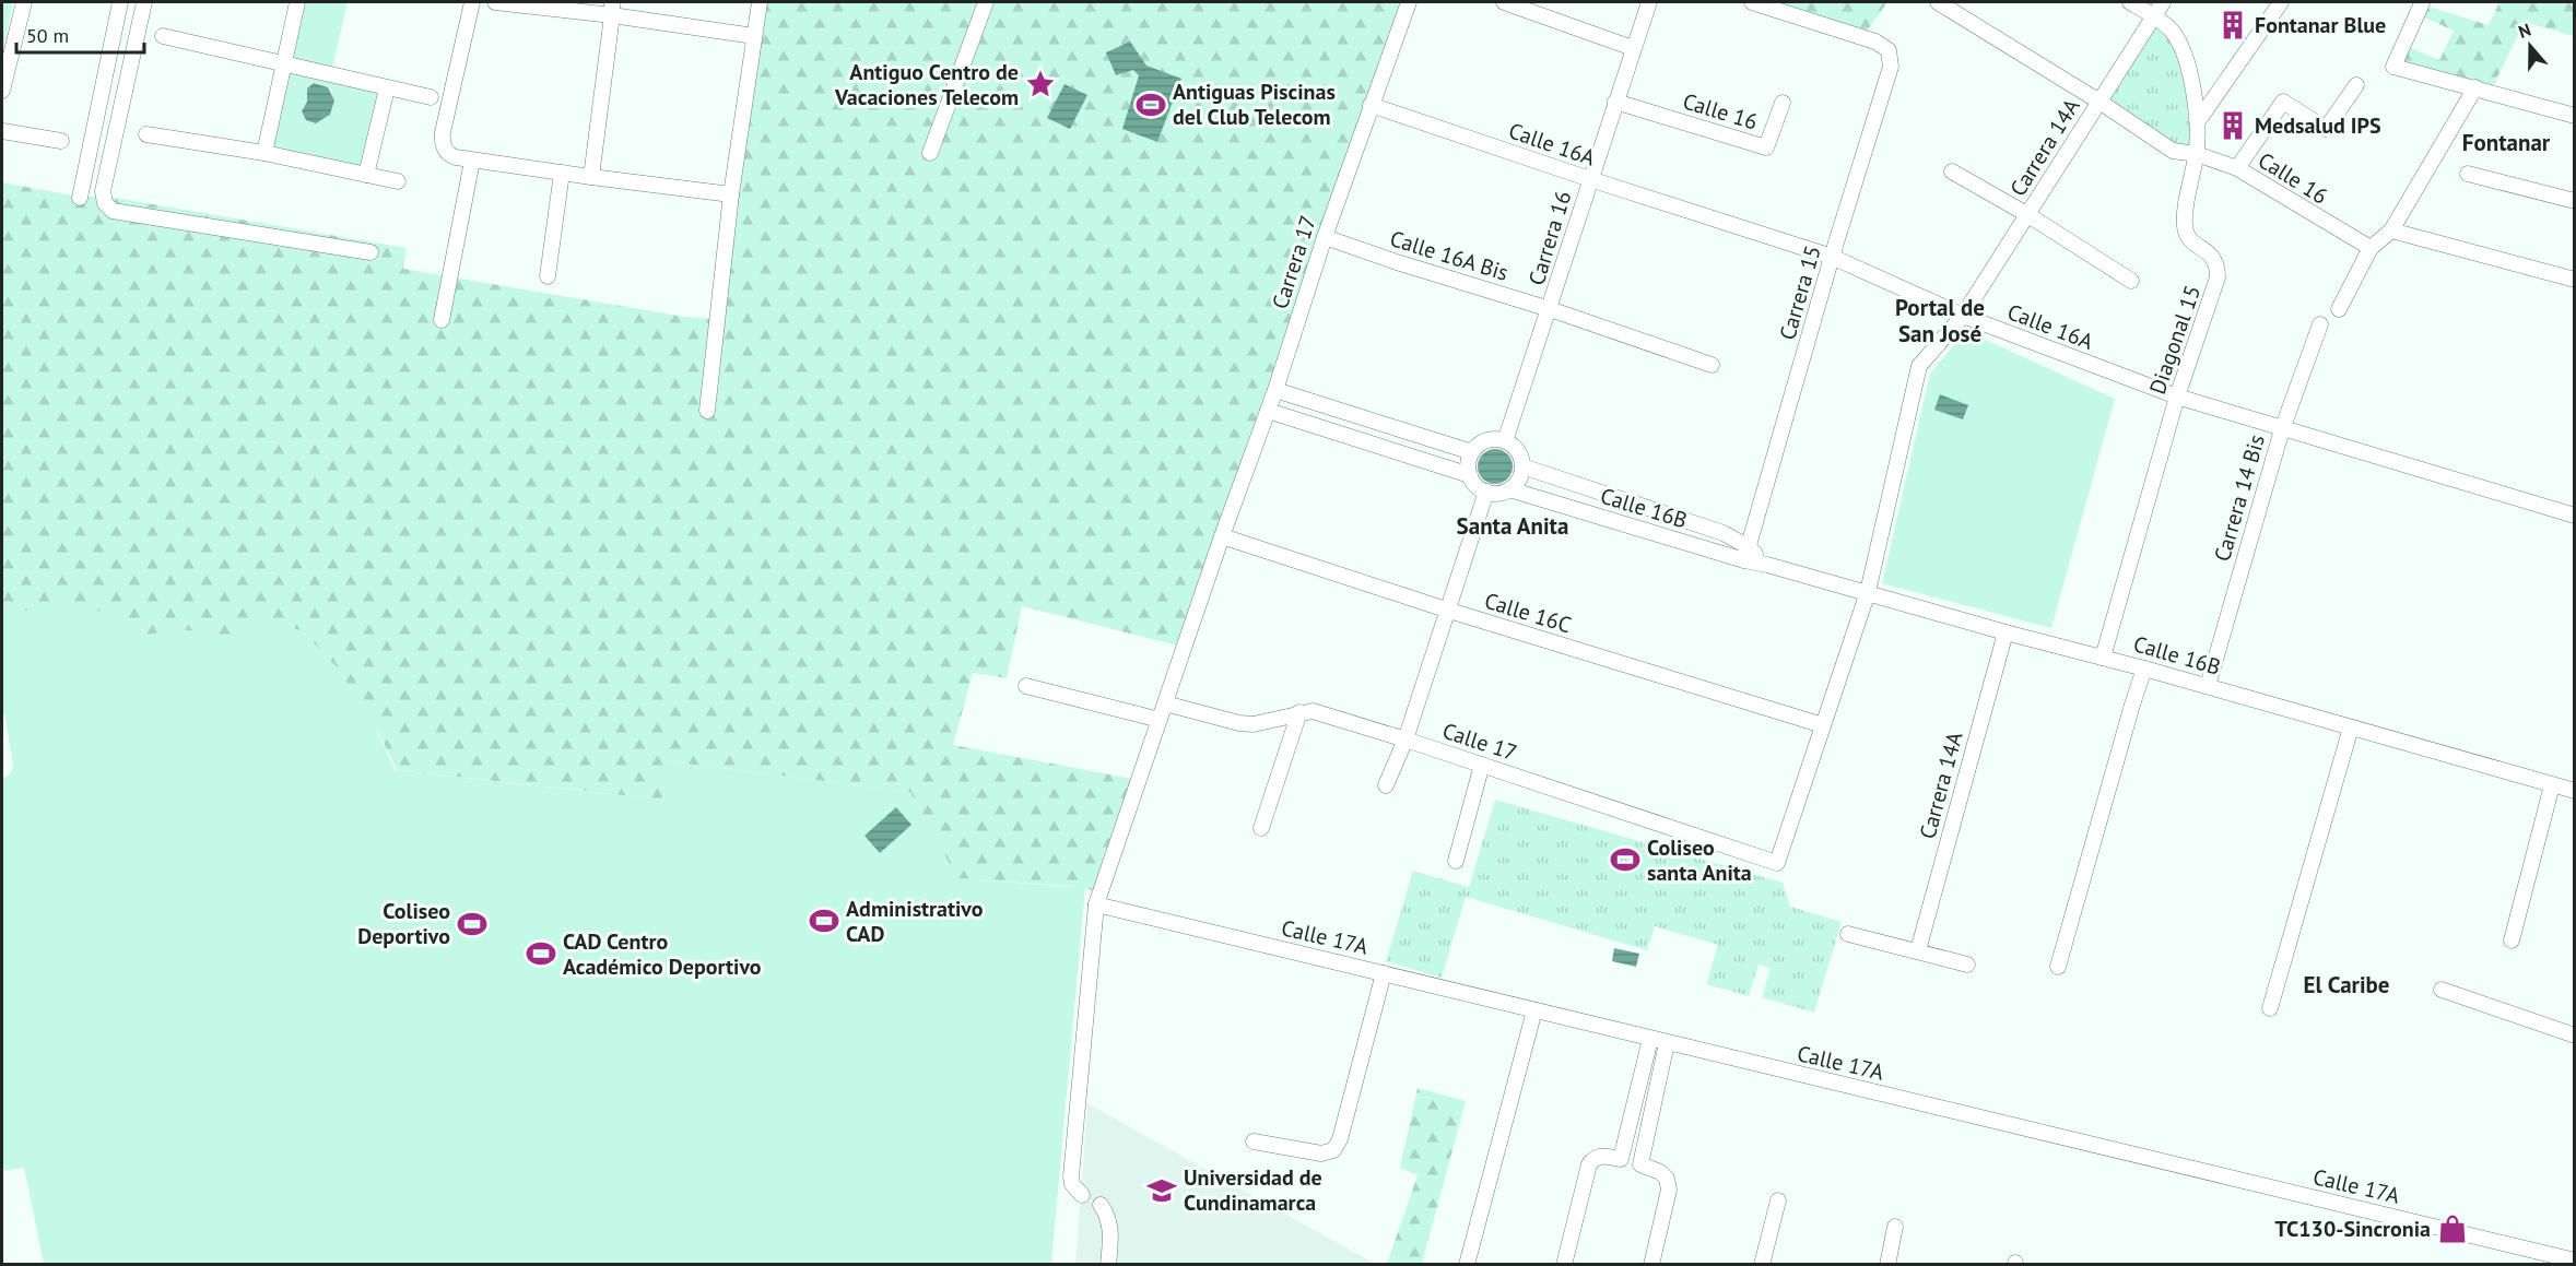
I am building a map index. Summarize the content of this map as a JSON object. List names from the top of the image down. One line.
{"streets":{"street":["Calle 16","Calle 16A","Carrera 14A","Carrera 16","Calle 16A Bis","Carrera 17","Carrera 15","Diagonal 15","Carrera 14 Bis","Calle 16B","Calle 16C","Calle 17","Calle 17A"]},"crossings":[["Calle 16","Carrera 14A"],["Calle 16","Carrera 16"],["Calle 16","Diagonal 15"],["Calle 16A","Carrera 14A"],["Calle 16A","Carrera 16"],["Calle 16A","Carrera 17"],["Calle 16A","Carrera 15"],["Calle 16A","Diagonal 15"],["Calle 16A","Carrera 14 Bis"],["Carrera 14A","Diagonal 15"],["Carrera 14A","Calle 16B"],["Carrera 14A","Calle 16C"],["Carrera 14A","Calle 17"],["Carrera 16","Calle 16A Bis"],["Carrera 16","Calle 16B"],["Calle 16A Bis","Carrera 17"],["Carrera 17","Calle 16C"],["Carrera 17","Calle 17"],["Carrera 17","Calle 17A"],["Carrera 15","Calle 16B"],["Diagonal 15","Calle 16B"],["Carrera 14 Bis","Calle 16B"]],"districts":["Fontanar","Portal de San José","Santa Anita","El Caribe"],"places":{"building":["Fontanar Blue","Medsalud IPS"],"place":["Antiguo Centro de Vacaciones Telecom"],"sports":["Antiguas Piscinas del Club Telecom","Coliseo santa Anita","Administrativo CAD","Coliseo Deportivo","CAD Centro Académico Deportivo"],"school or university":["Universidad de Cundinamarca"],"shop":["TC130-Sincronia"]},"scale_bar":"50 m","north":"top"}
